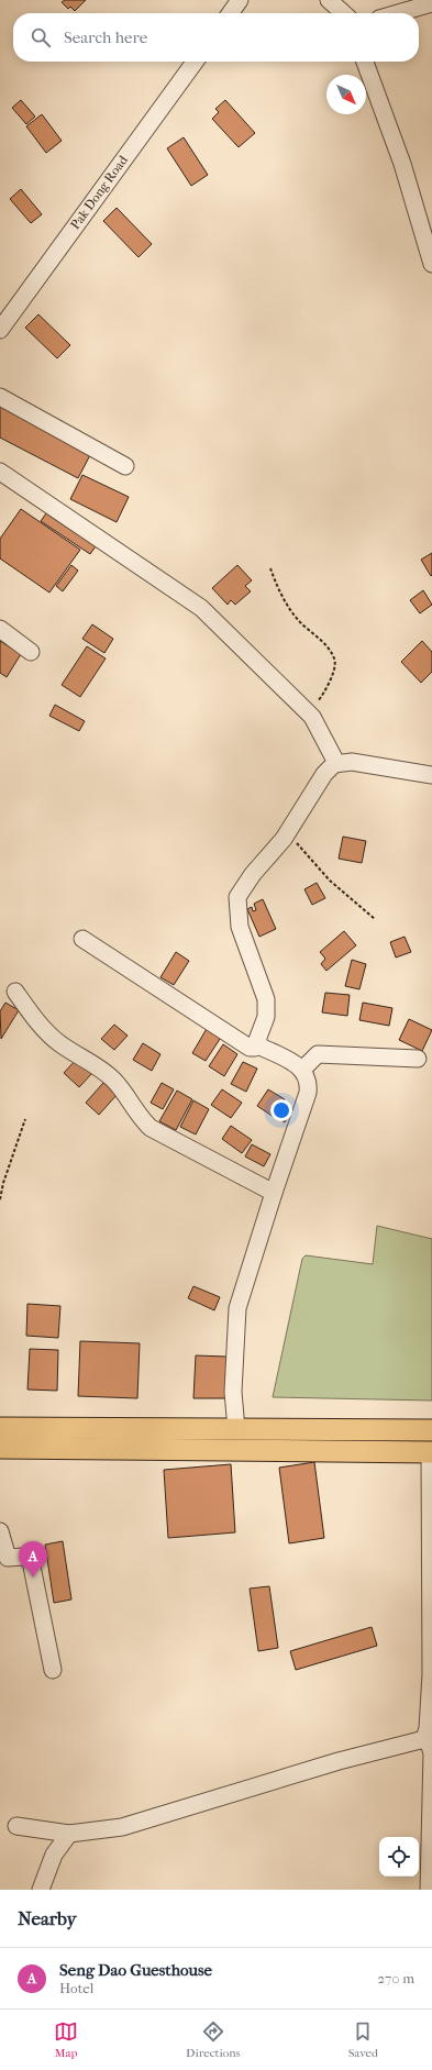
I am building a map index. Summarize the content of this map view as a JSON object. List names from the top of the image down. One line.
{"streets":{"street":["Pak Dong Road"]},"north":"bottom right","page":{"search":"Search here","pins":"A","heading":"Nearby","list":[{"mark":"A","name":"Seng Dao Guesthouse","note":"Hotel","value":"270 m"}],"nav":["Map","Directions","Saved"]}}
